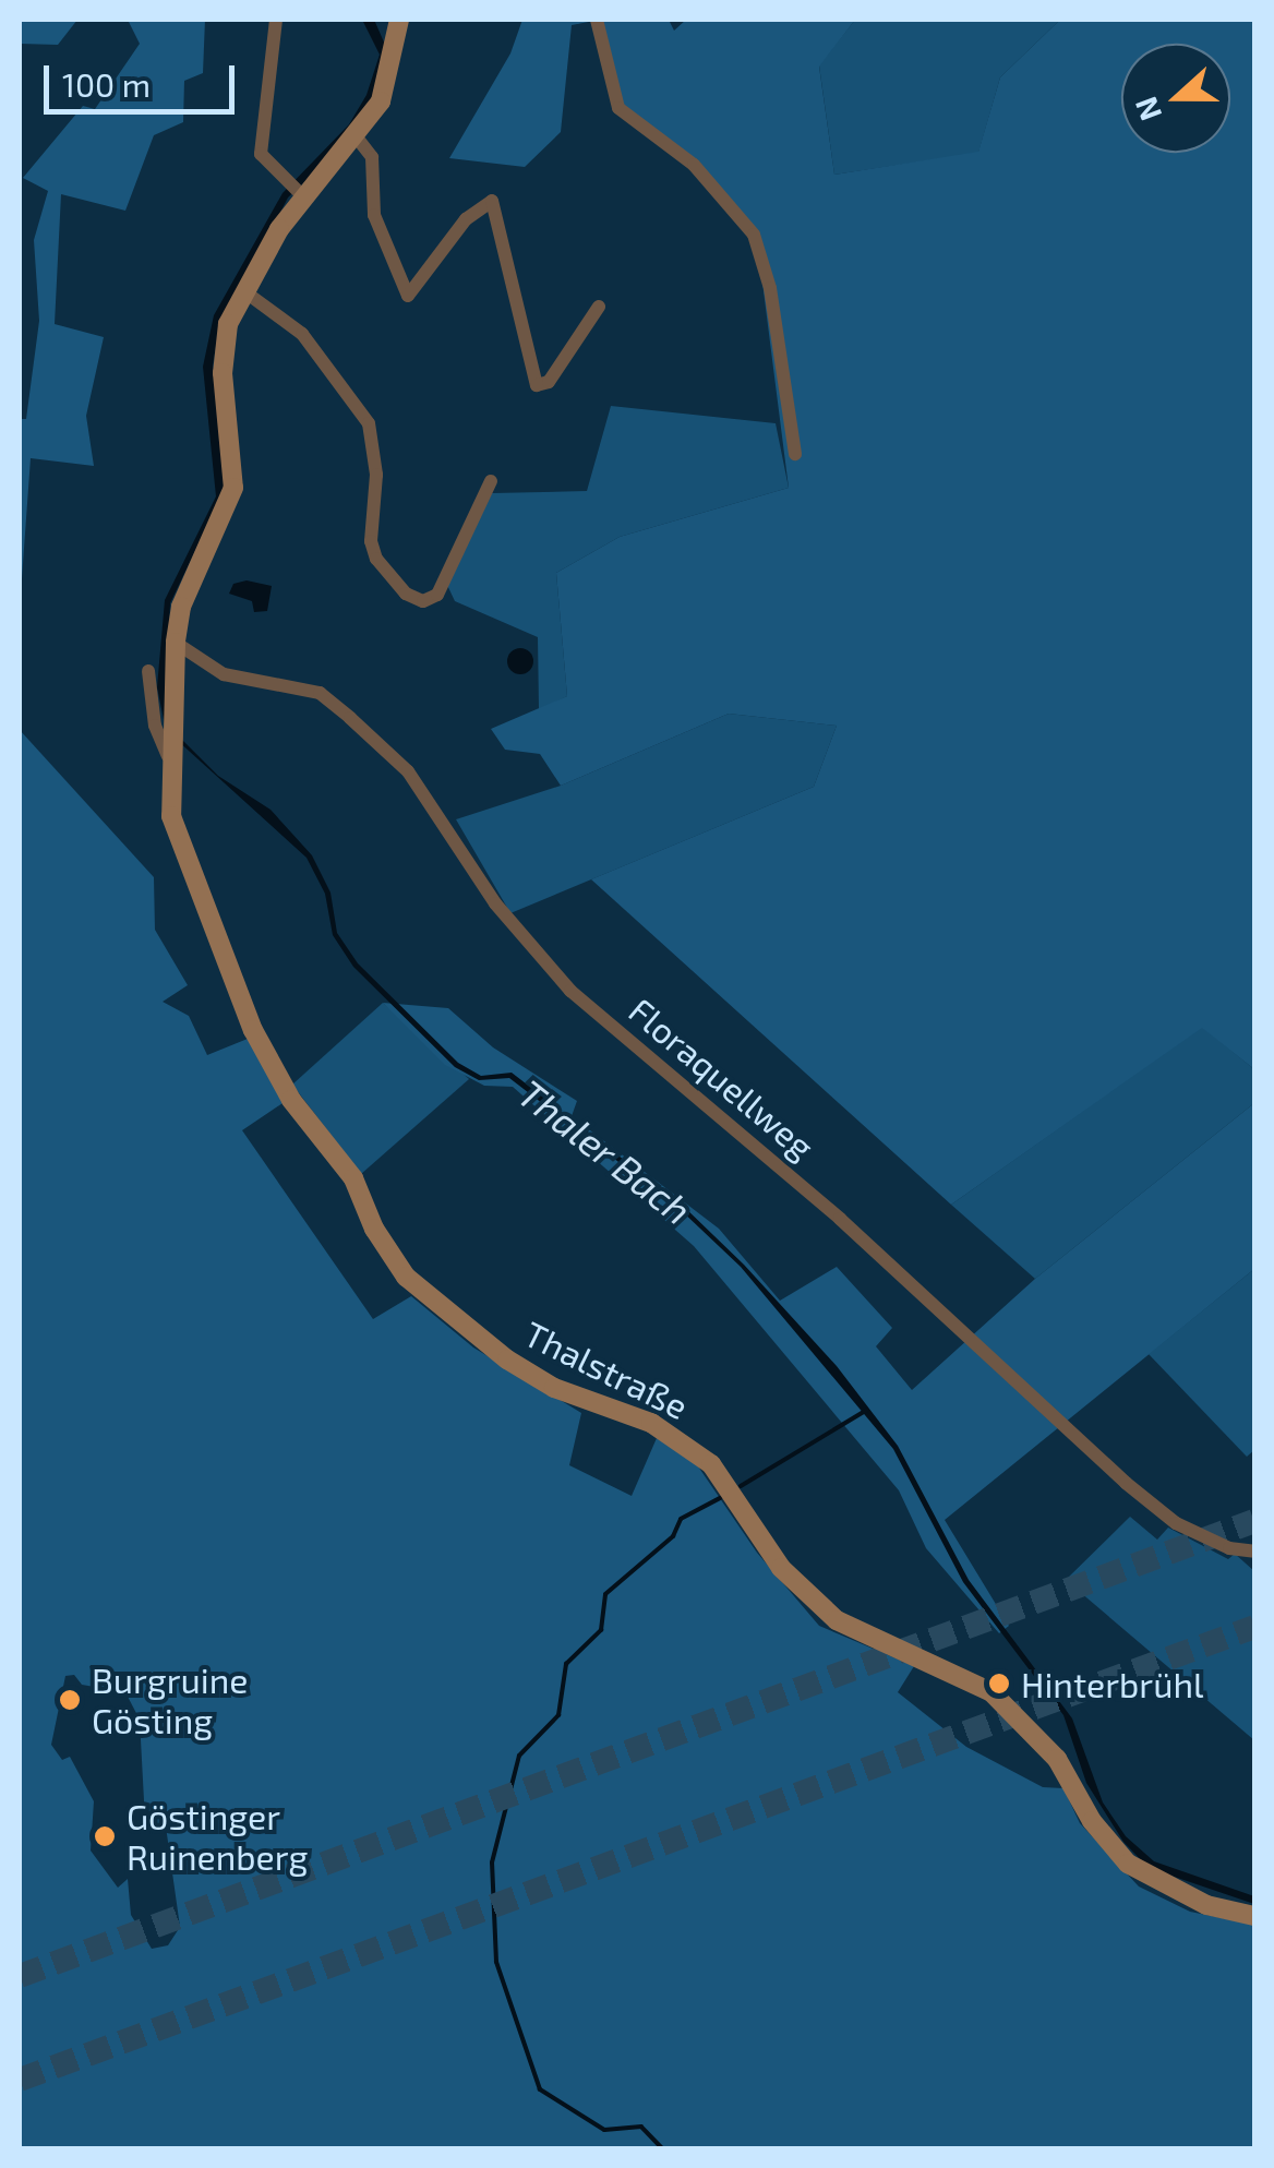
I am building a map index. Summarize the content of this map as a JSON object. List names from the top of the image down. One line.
{"streets":{"main road":["Thalstraße"],"street":["Floraquellweg"]},"crossings":[["Floraquellweg","Thalstraße"]],"water":["Thaler Bach"],"places":["Hinterbrühl","Burgruine Gösting","Göstinger Ruinenberg"],"scale_bar":"100 m","north":"left"}
